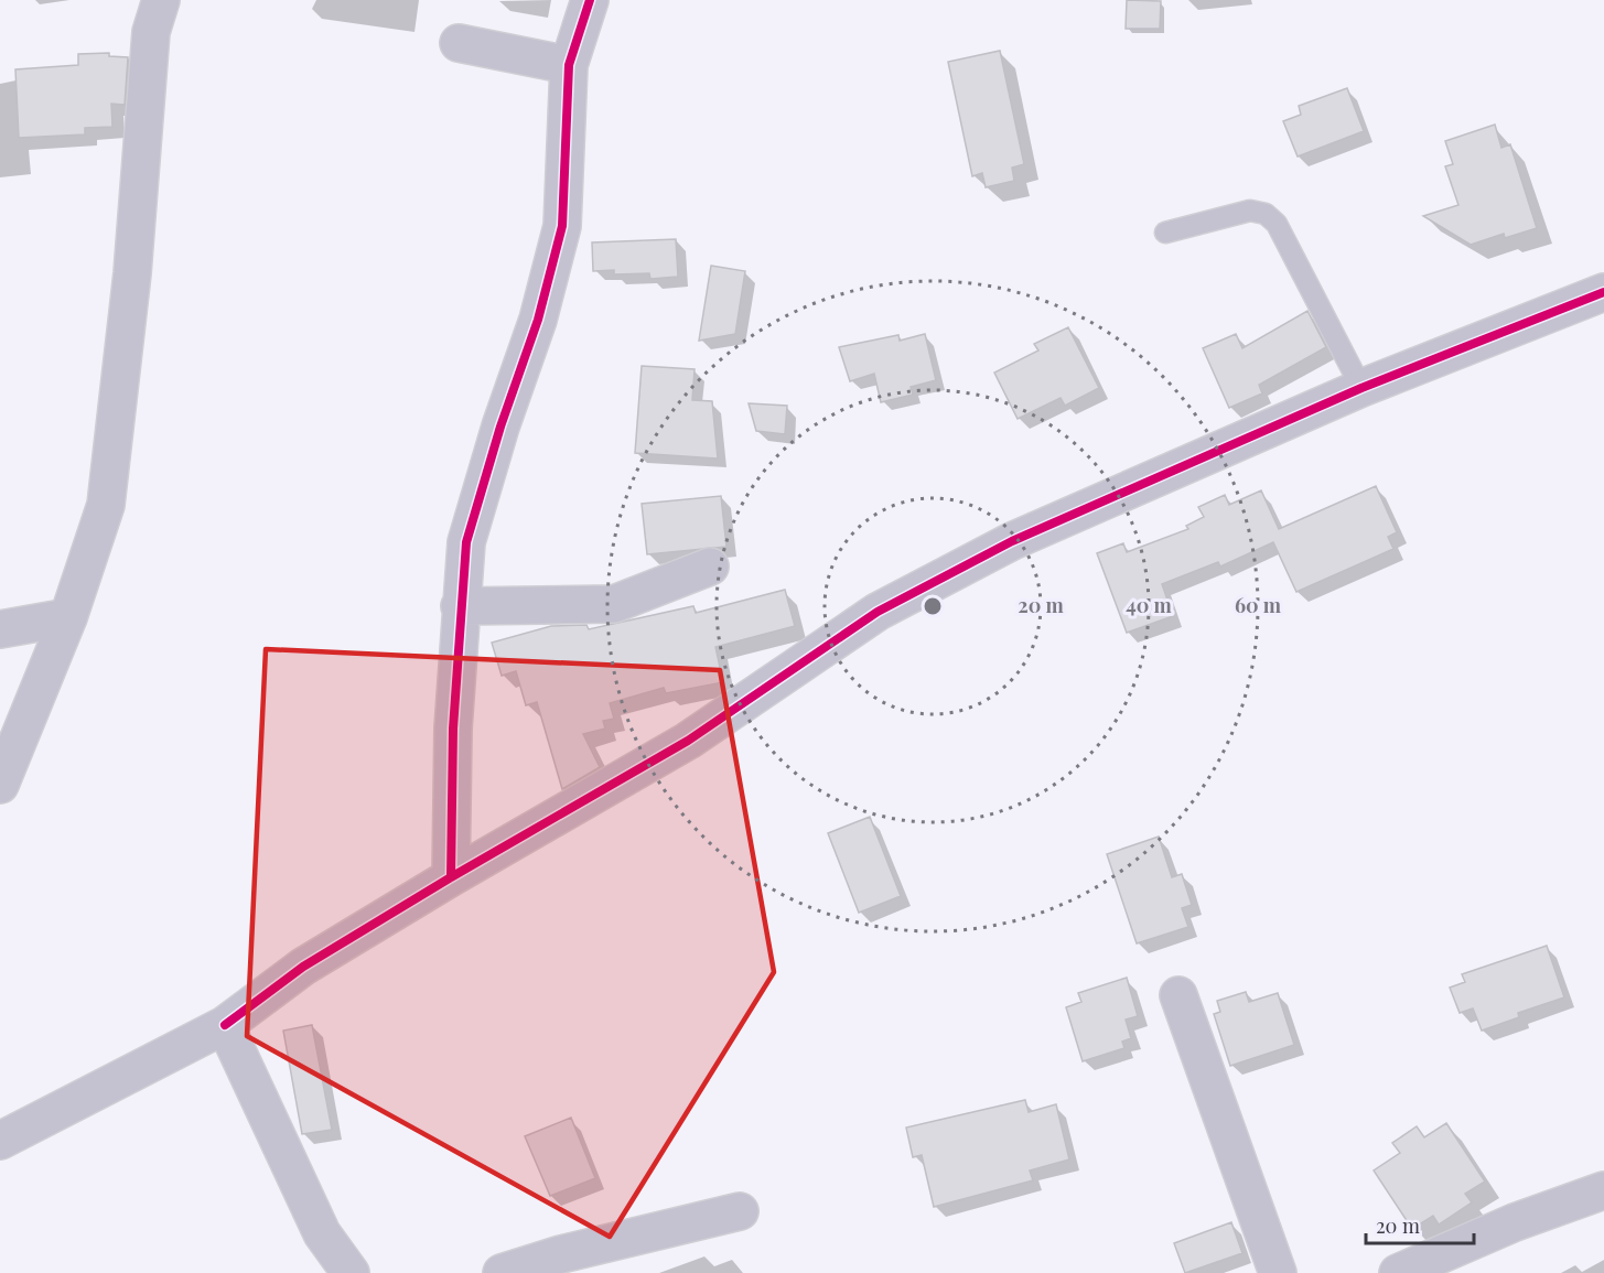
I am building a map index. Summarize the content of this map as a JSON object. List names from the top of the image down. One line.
{"scale_bar":"20 m","rings":["20 m","40 m","60 m"]}
